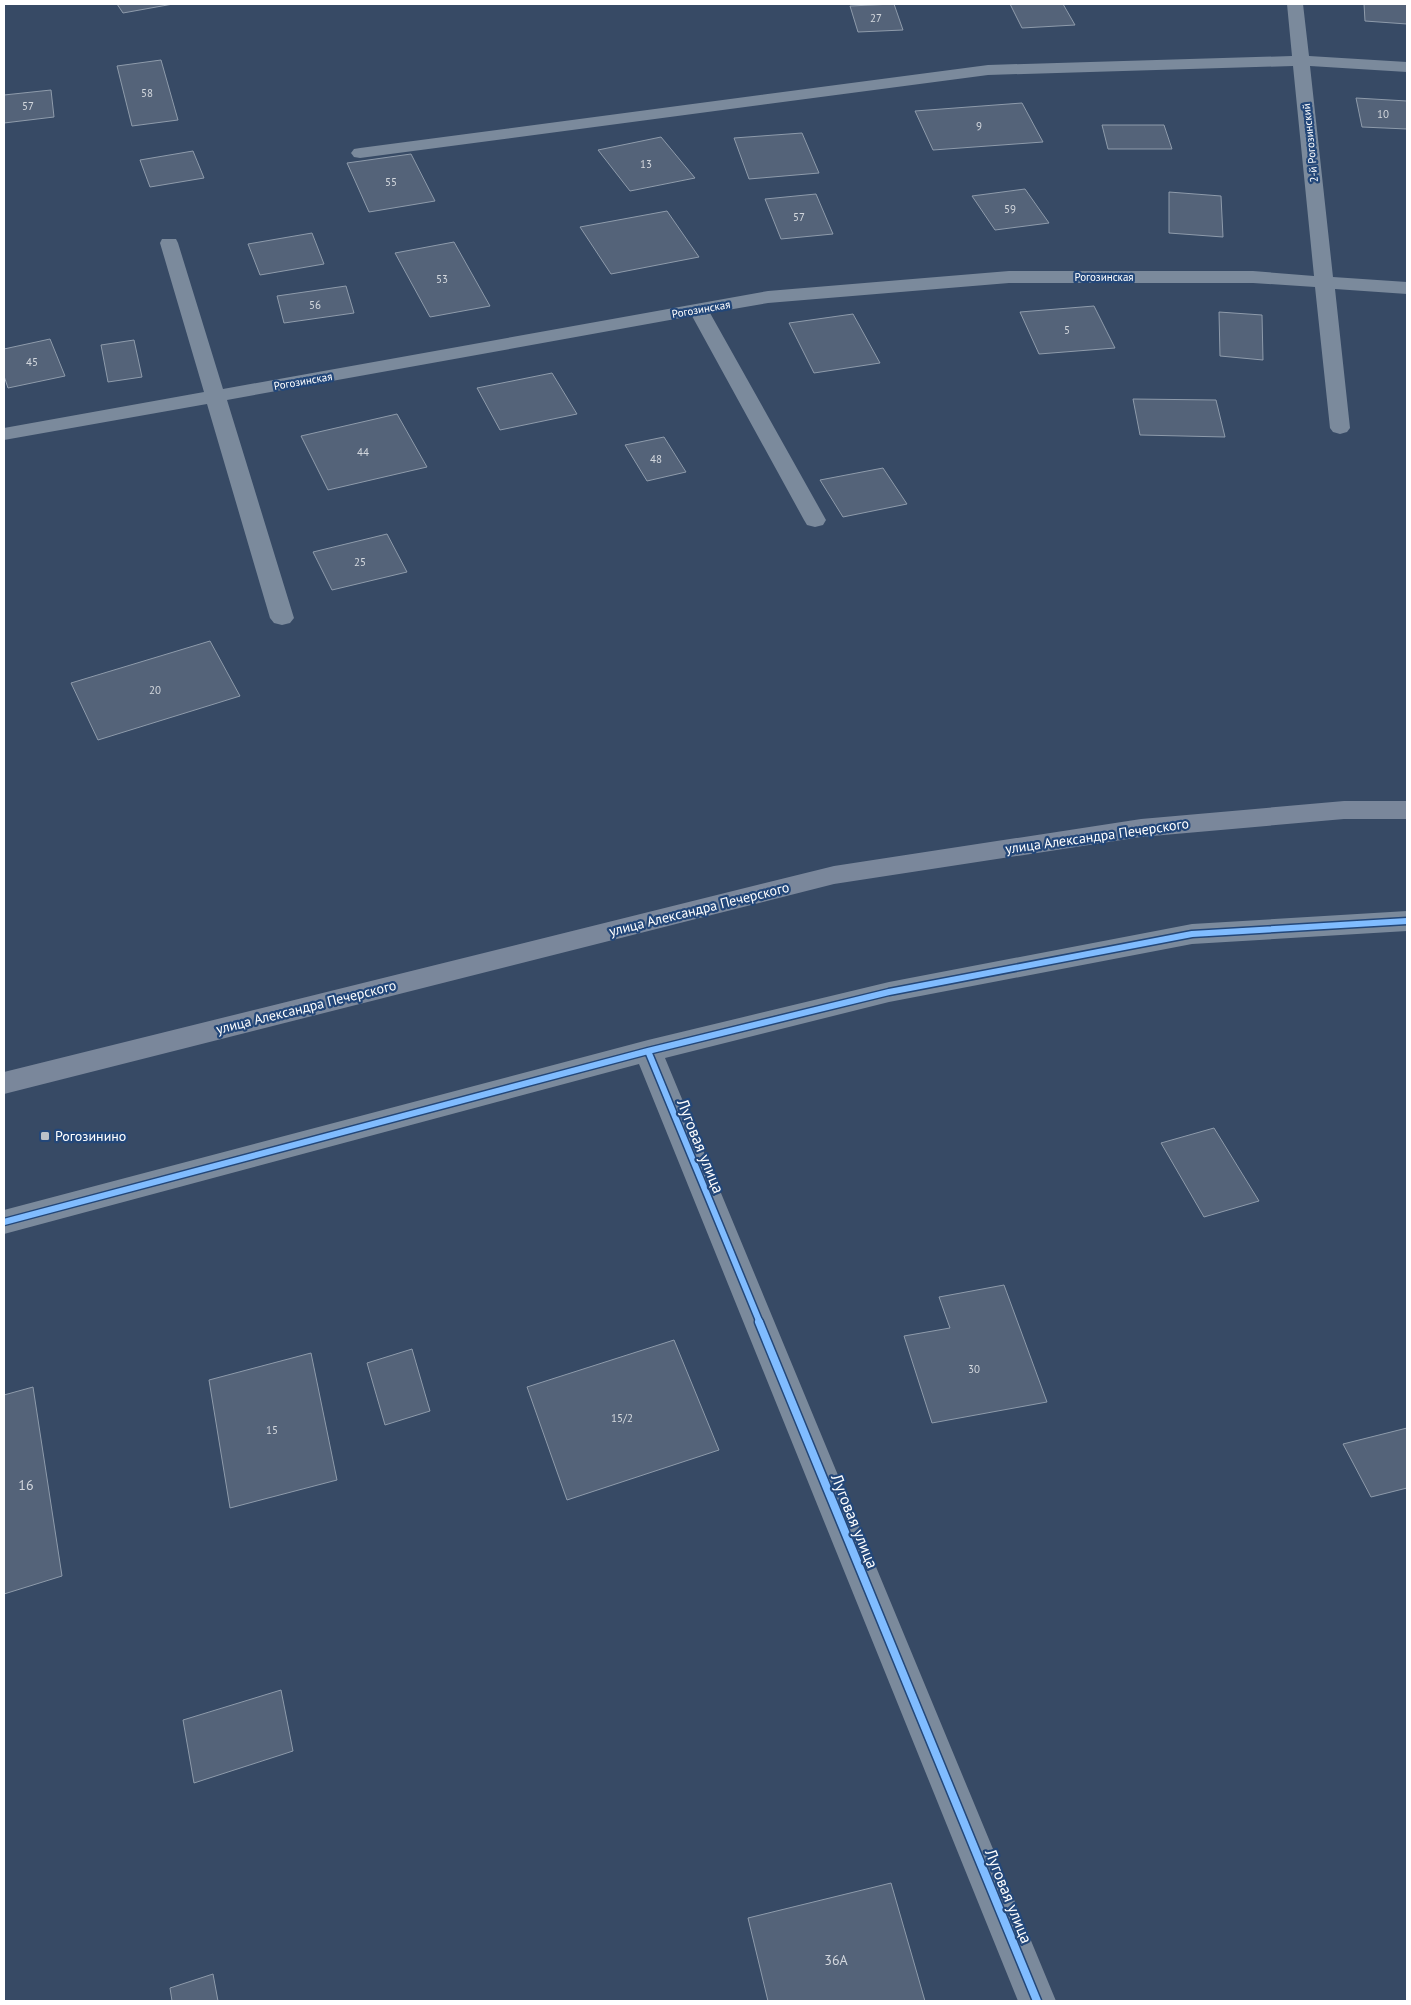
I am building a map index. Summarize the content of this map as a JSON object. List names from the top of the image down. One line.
{"streets":{"main road":["улица Александра Печерского"],"street":["2-й Рогозинский","Рогозинская","Луговая улица"]},"crossings":[["2-й Рогозинский","Рогозинская"]],"places":{"transit":["Рогозинино"]},"house_numbers":["27","58","57","10","9","13","55","59","57","53","56","5","45","44","48","25","20","30","15/2","15","16","36А"]}
